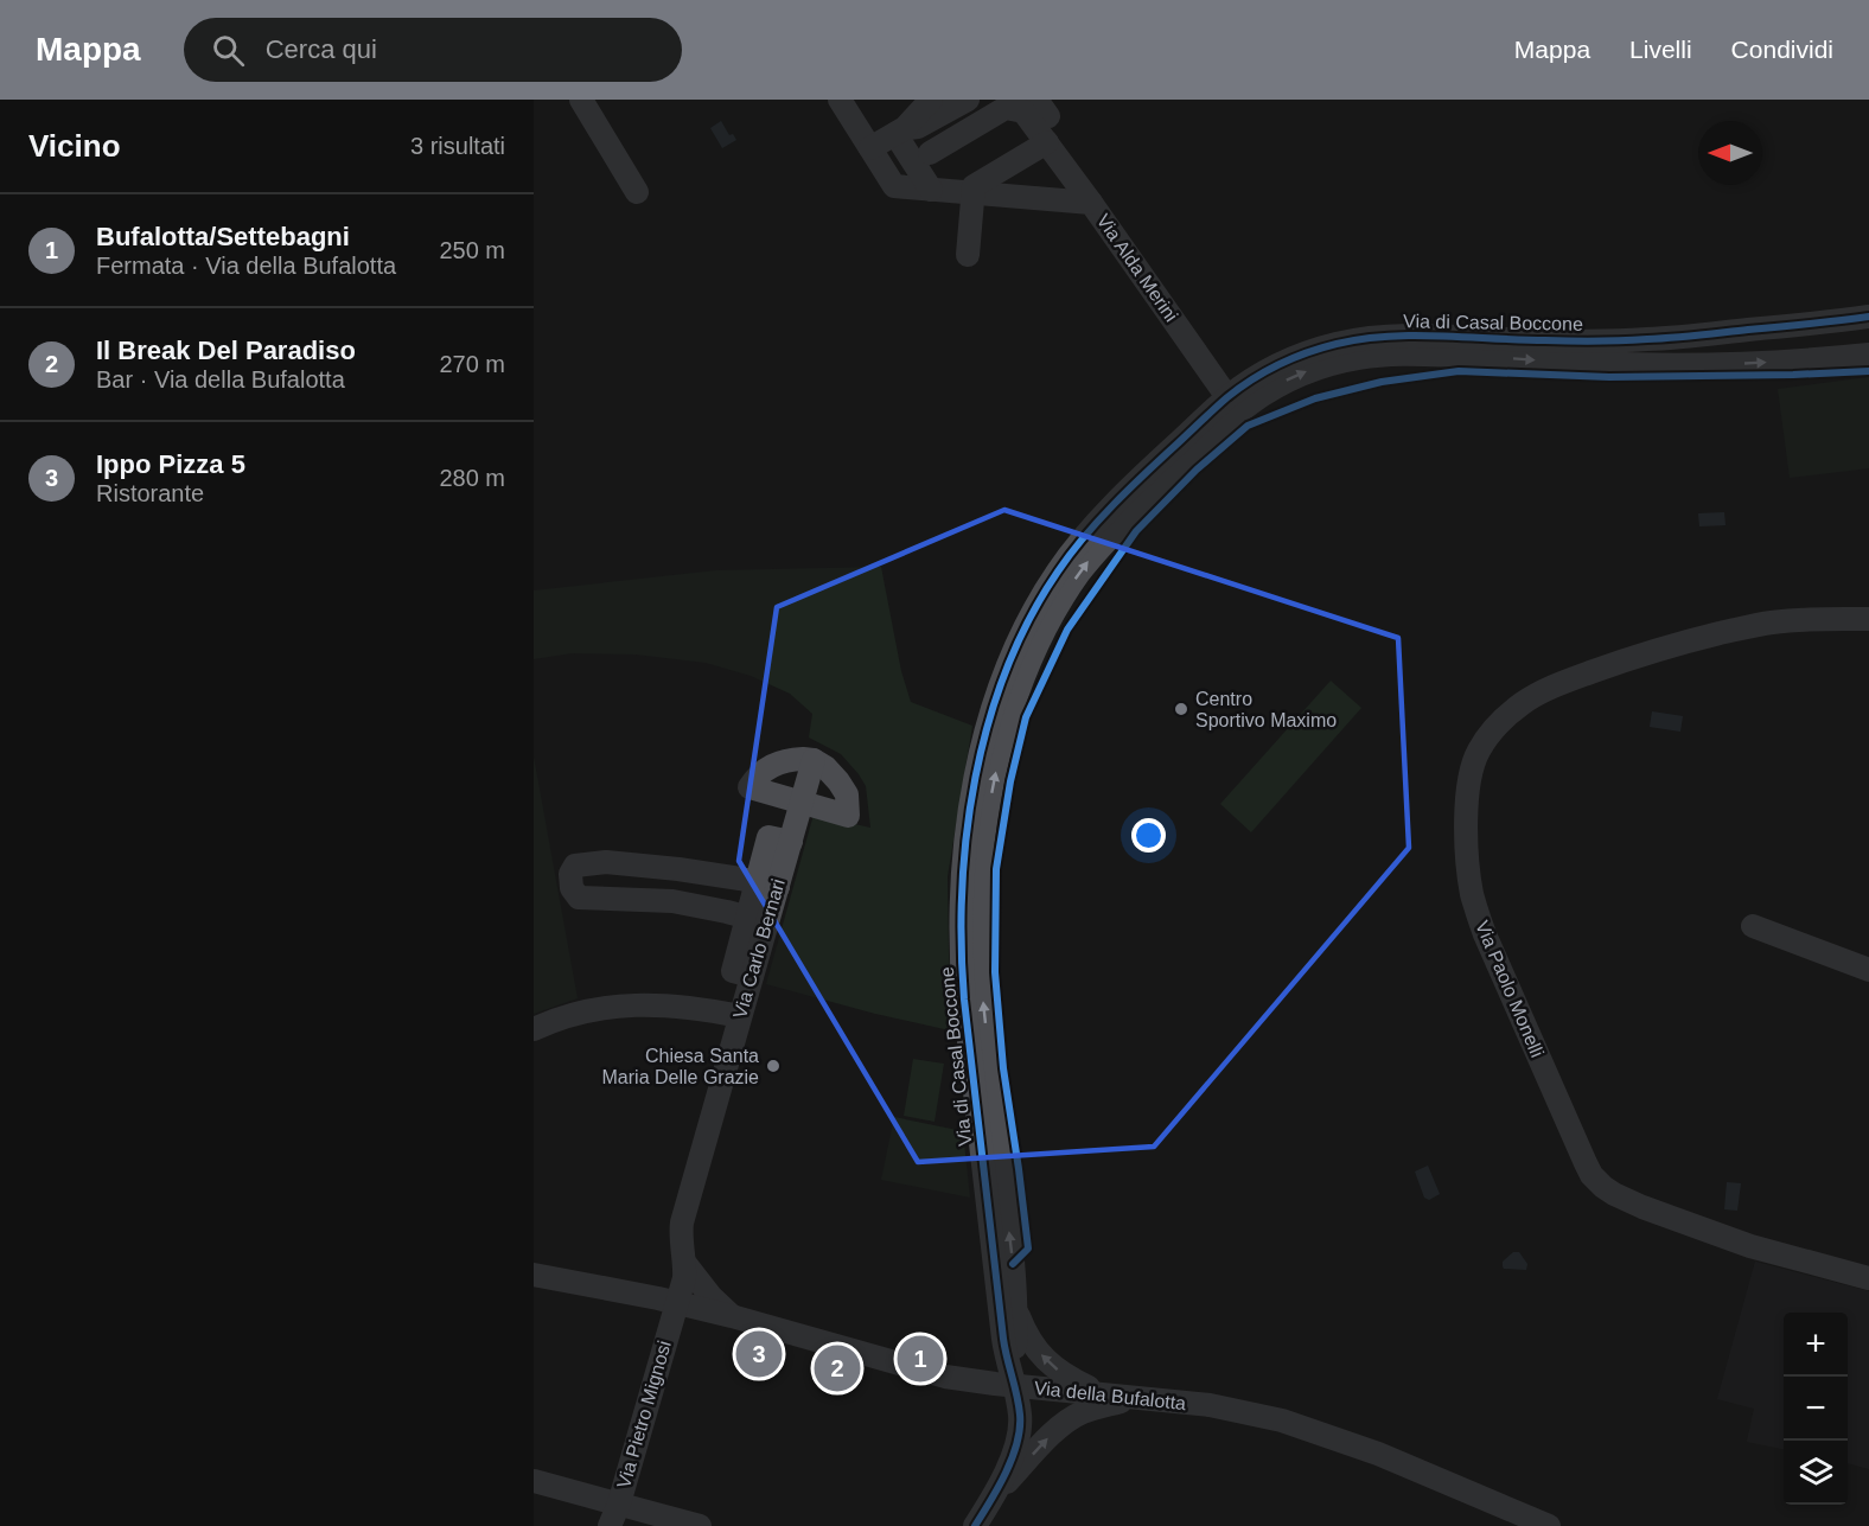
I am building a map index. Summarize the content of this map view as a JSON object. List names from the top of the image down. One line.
{"streets":{"street":["Via Alda Merini","Via di Casal Boccone","Via Carlo Bernari","Via Paolo Monelli","Via della Bufalotta","Via Pietro Mignosi"]},"crossings":[["Via Alda Merini","Via di Casal Boccone"],["Via di Casal Boccone","Via della Bufalotta"],["Via Carlo Bernari","Via della Bufalotta"],["Via Carlo Bernari","Via Pietro Mignosi"],["Via della Bufalotta","Via Pietro Mignosi"]],"places":["Centro Sportivo Maximo","Chiesa Santa Maria Delle Grazie"],"north":"left","page":{"header":"Mappa","search":"Cerca qui","nav":["Mappa","Livelli","Condividi"],"heading":["Vicino","3 risultati"],"list":[{"mark":"1","name":"Bufalotta/Settebagni","note":"Fermata · Via della Bufalotta","value":"250 m"},{"mark":"2","name":"Il Break Del Paradiso","note":"Bar · Via della Bufalotta","value":"270 m"},{"mark":"3","name":"Ippo Pizza 5","note":"Ristorante","value":"280 m"}],"map_buttons":["+","−"],"pins":["3","1","2"]}}
